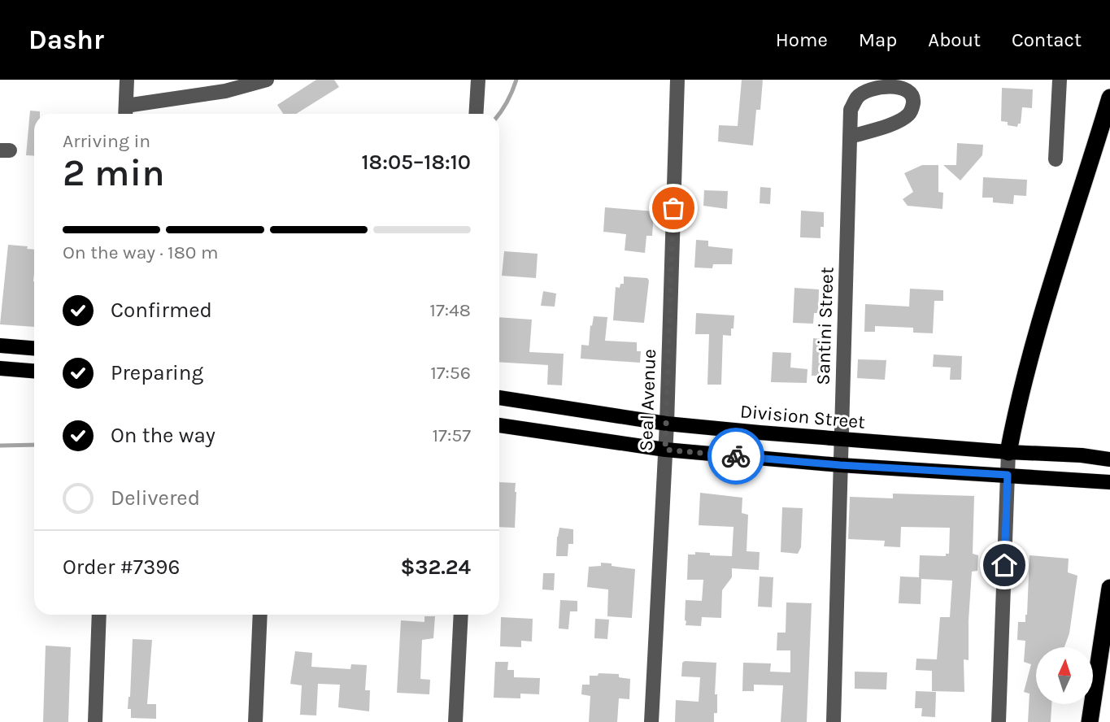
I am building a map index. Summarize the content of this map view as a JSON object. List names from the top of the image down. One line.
{"streets":{"main road":["Division Street"],"street":["Santini Street","Seal Avenue"]},"crossings":[["Santini Street","Division Street"],["Seal Avenue","Division Street"]],"north":"top","page":{"header":"Dashr","nav":["Home","Map","About","Contact"],"heading":["2 min","Arriving in","18:05–18:10"],"panel":["Order #7396","$32.24"],"bar":"On the way · 180 m","list":[["Confirmed","17:48"],["Preparing","17:56"],["On the way","17:57"],"Delivered"]}}
